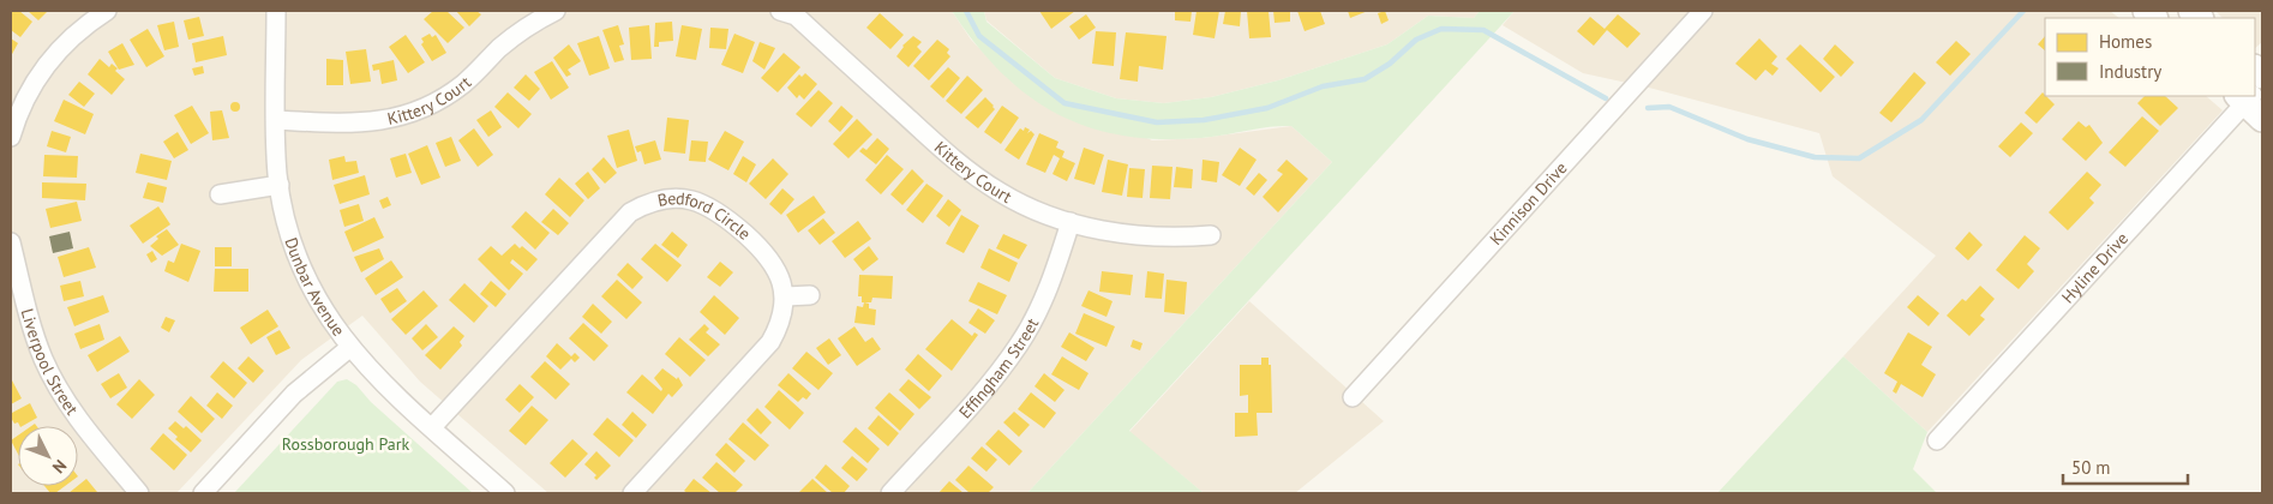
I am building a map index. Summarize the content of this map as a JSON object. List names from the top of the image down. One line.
{"streets":{"street":["Kittery Court","Kinnison Drive","Bedford Circle","Hyline Drive","Dunbar Avenue","Liverpool Street","Effingham Street"]},"crossings":[["Kittery Court","Dunbar Avenue"],["Kittery Court","Effingham Street"],["Bedford Circle","Dunbar Avenue"]],"parks":["Rossborough Park"],"legend":["Homes","Industry"],"scale_bar":"50 m","north":"bottom right"}
